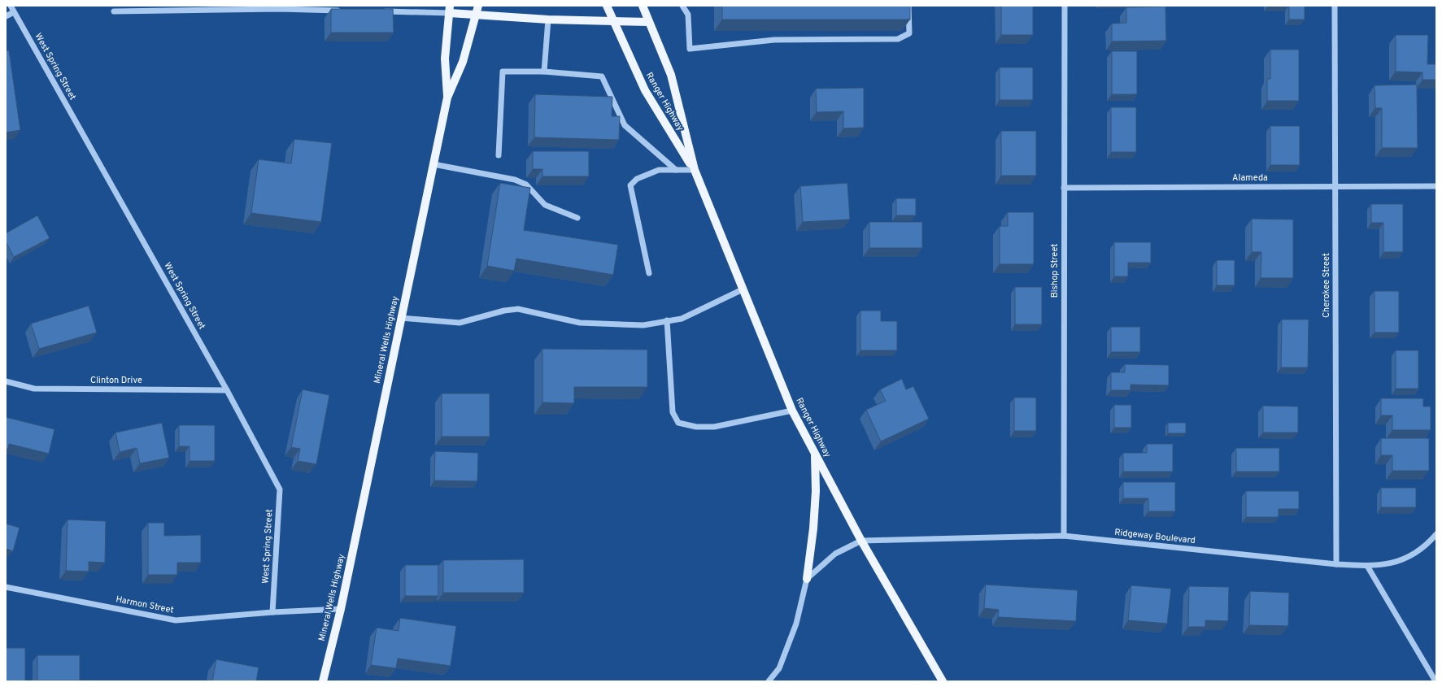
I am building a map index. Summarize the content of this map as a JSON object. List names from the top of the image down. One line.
{"streets":{"main road":["Ranger Highway","Mineral Wells Highway"],"street":["West Spring Street","Alameda","Bishop Street","Cherokee Street","Clinton Drive","Ridgeway Boulevard","Harmon Street"]},"crossings":[["West Spring Street","Clinton Drive"],["West Spring Street","Harmon Street"],["Ranger Highway","Ridgeway Boulevard"],["Alameda","Bishop Street"],["Alameda","Cherokee Street"],["Bishop Street","Ridgeway Boulevard"],["Cherokee Street","Ridgeway Boulevard"],["Mineral Wells Highway","Harmon Street"]]}
